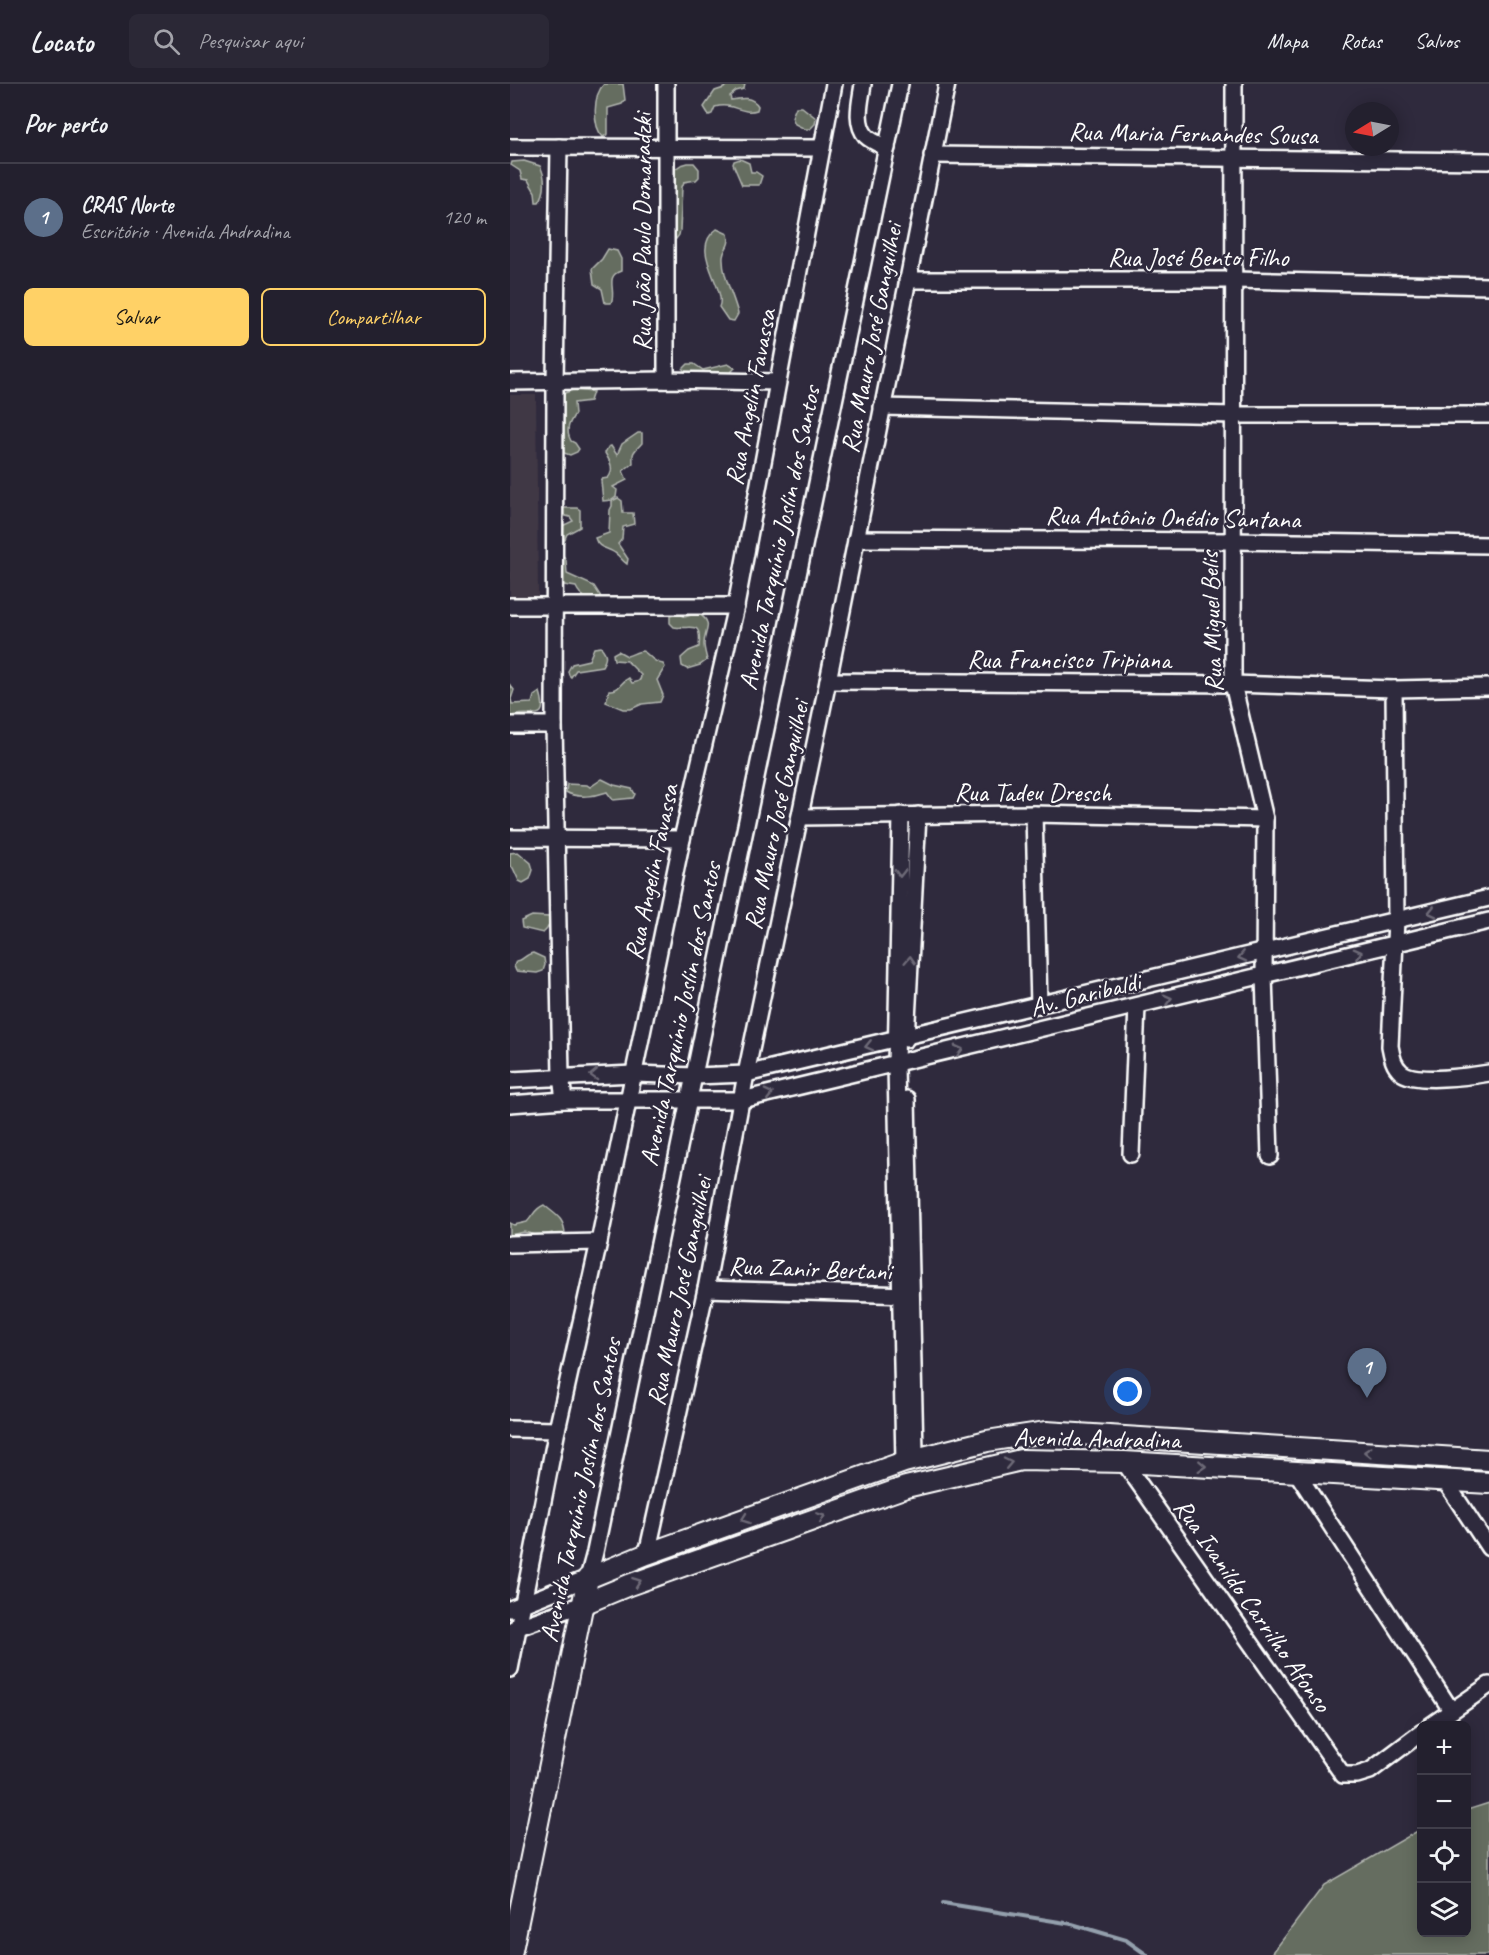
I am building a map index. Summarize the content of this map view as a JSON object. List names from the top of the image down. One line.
{"streets":{"main road":["Avenida Tarquínio Joslin dos Santos","Avenida Andradina"],"street":["Rua Maria Fernandes Sousa","Rua João Paulo Domaradzki","Rua José Bento Filho","Rua Mauro José Ganguilhei","Rua Angelin Favassa","Rua Antônio Onédio Santana","Rua Miguel Belis","Rua Francisco Tripiana","Rua Tadeu Dresch","Av. Garibaldi","Rua Zanir Bertani","Rua Ivanildo Carrilho Afonso"]},"crossings":[["Rua Maria Fernandes Sousa","Rua Mauro José Ganguilhei"],["Rua Maria Fernandes Sousa","Rua Miguel Belis"],["Rua José Bento Filho","Rua Mauro José Ganguilhei"],["Rua José Bento Filho","Rua Miguel Belis"],["Rua Mauro José Ganguilhei","Rua Antônio Onédio Santana"],["Rua Mauro José Ganguilhei","Rua Francisco Tripiana"],["Rua Mauro José Ganguilhei","Rua Tadeu Dresch"],["Rua Mauro José Ganguilhei","Av. Garibaldi"],["Rua Mauro José Ganguilhei","Rua Zanir Bertani"],["Rua Mauro José Ganguilhei","Avenida Andradina"],["Rua Angelin Favassa","Av. Garibaldi"],["Rua Antônio Onédio Santana","Rua Miguel Belis"],["Avenida Tarquínio Joslin dos Santos","Av. Garibaldi"],["Avenida Tarquínio Joslin dos Santos","Avenida Andradina"],["Rua Miguel Belis","Rua Francisco Tripiana"],["Rua Miguel Belis","Rua Tadeu Dresch"],["Rua Miguel Belis","Av. Garibaldi"],["Avenida Andradina","Rua Ivanildo Carrilho Afonso"]],"north":"left","page":{"header":"Locato","search":"Pesquisar aqui","nav":["Mapa","Rotas","Salvos"],"heading":"Por perto","list":[{"mark":"1","name":"CRAS Norte","note":"Escritório · Avenida Andradina","value":"120 m"}],"buttons":["Salvar","Compartilhar"],"pins":"1","map_buttons":["+","−"]}}
